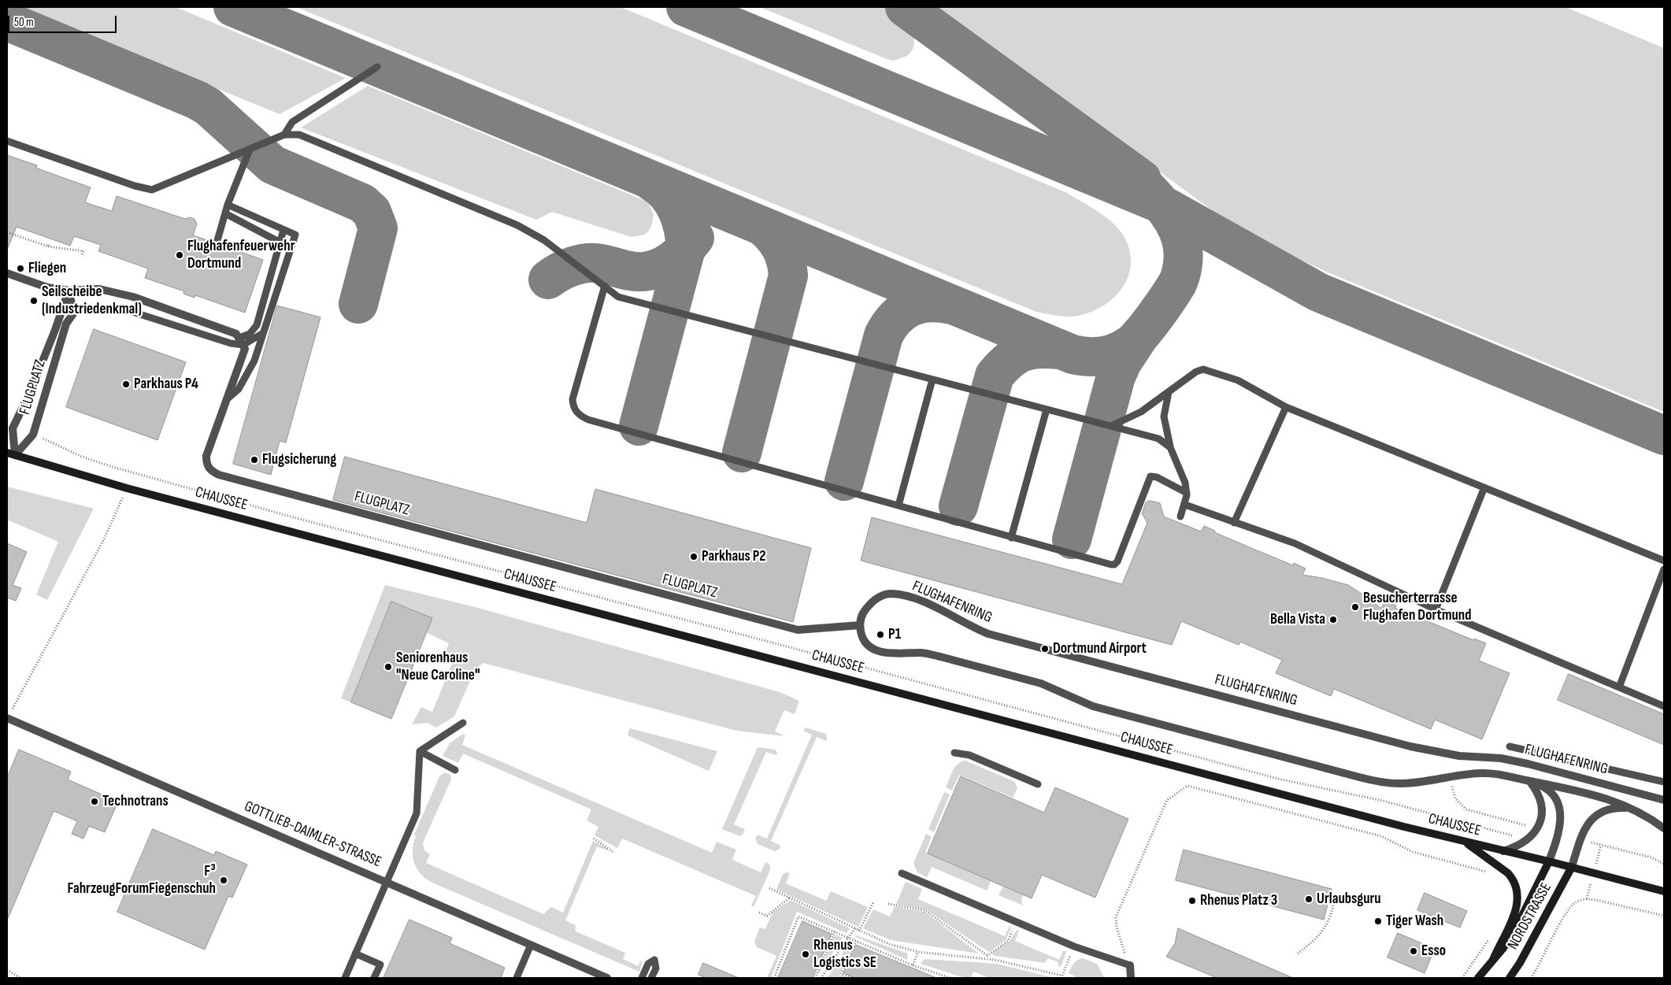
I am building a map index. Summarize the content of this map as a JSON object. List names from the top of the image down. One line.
{"streets":{"main road":["CHAUSSEE","NORDSTRASSE"],"street":["FLUGPLATZ","FLUGHAFENRING","GOTTLIEB-DAIMLER-STRASSE"]},"crossings":[["FLUGPLATZ","CHAUSSEE"],["FLUGPLATZ","FLUGHAFENRING"],["CHAUSSEE","FLUGHAFENRING"],["CHAUSSEE","NORDSTRASSE"],["FLUGHAFENRING","NORDSTRASSE"]],"places":["Flughafenfeuerwehr Dortmund","Fliegen","Seilscheibe (Industriedenkmal)","Parkhaus P4","Flugsicherung","Parkhaus P2","Besucherterrasse Flughafen Dortmund","Bella Vista","P1","Dortmund Airport","Seniorenhaus \"Neue Caroline\"","Technotrans","F³ FahrzeugForumFiegenschuh","Urlaubsguru","Rhenus Platz 3","Tiger Wash","Esso","Rhenus Logistics SE"],"scale_bar":"50 m"}
